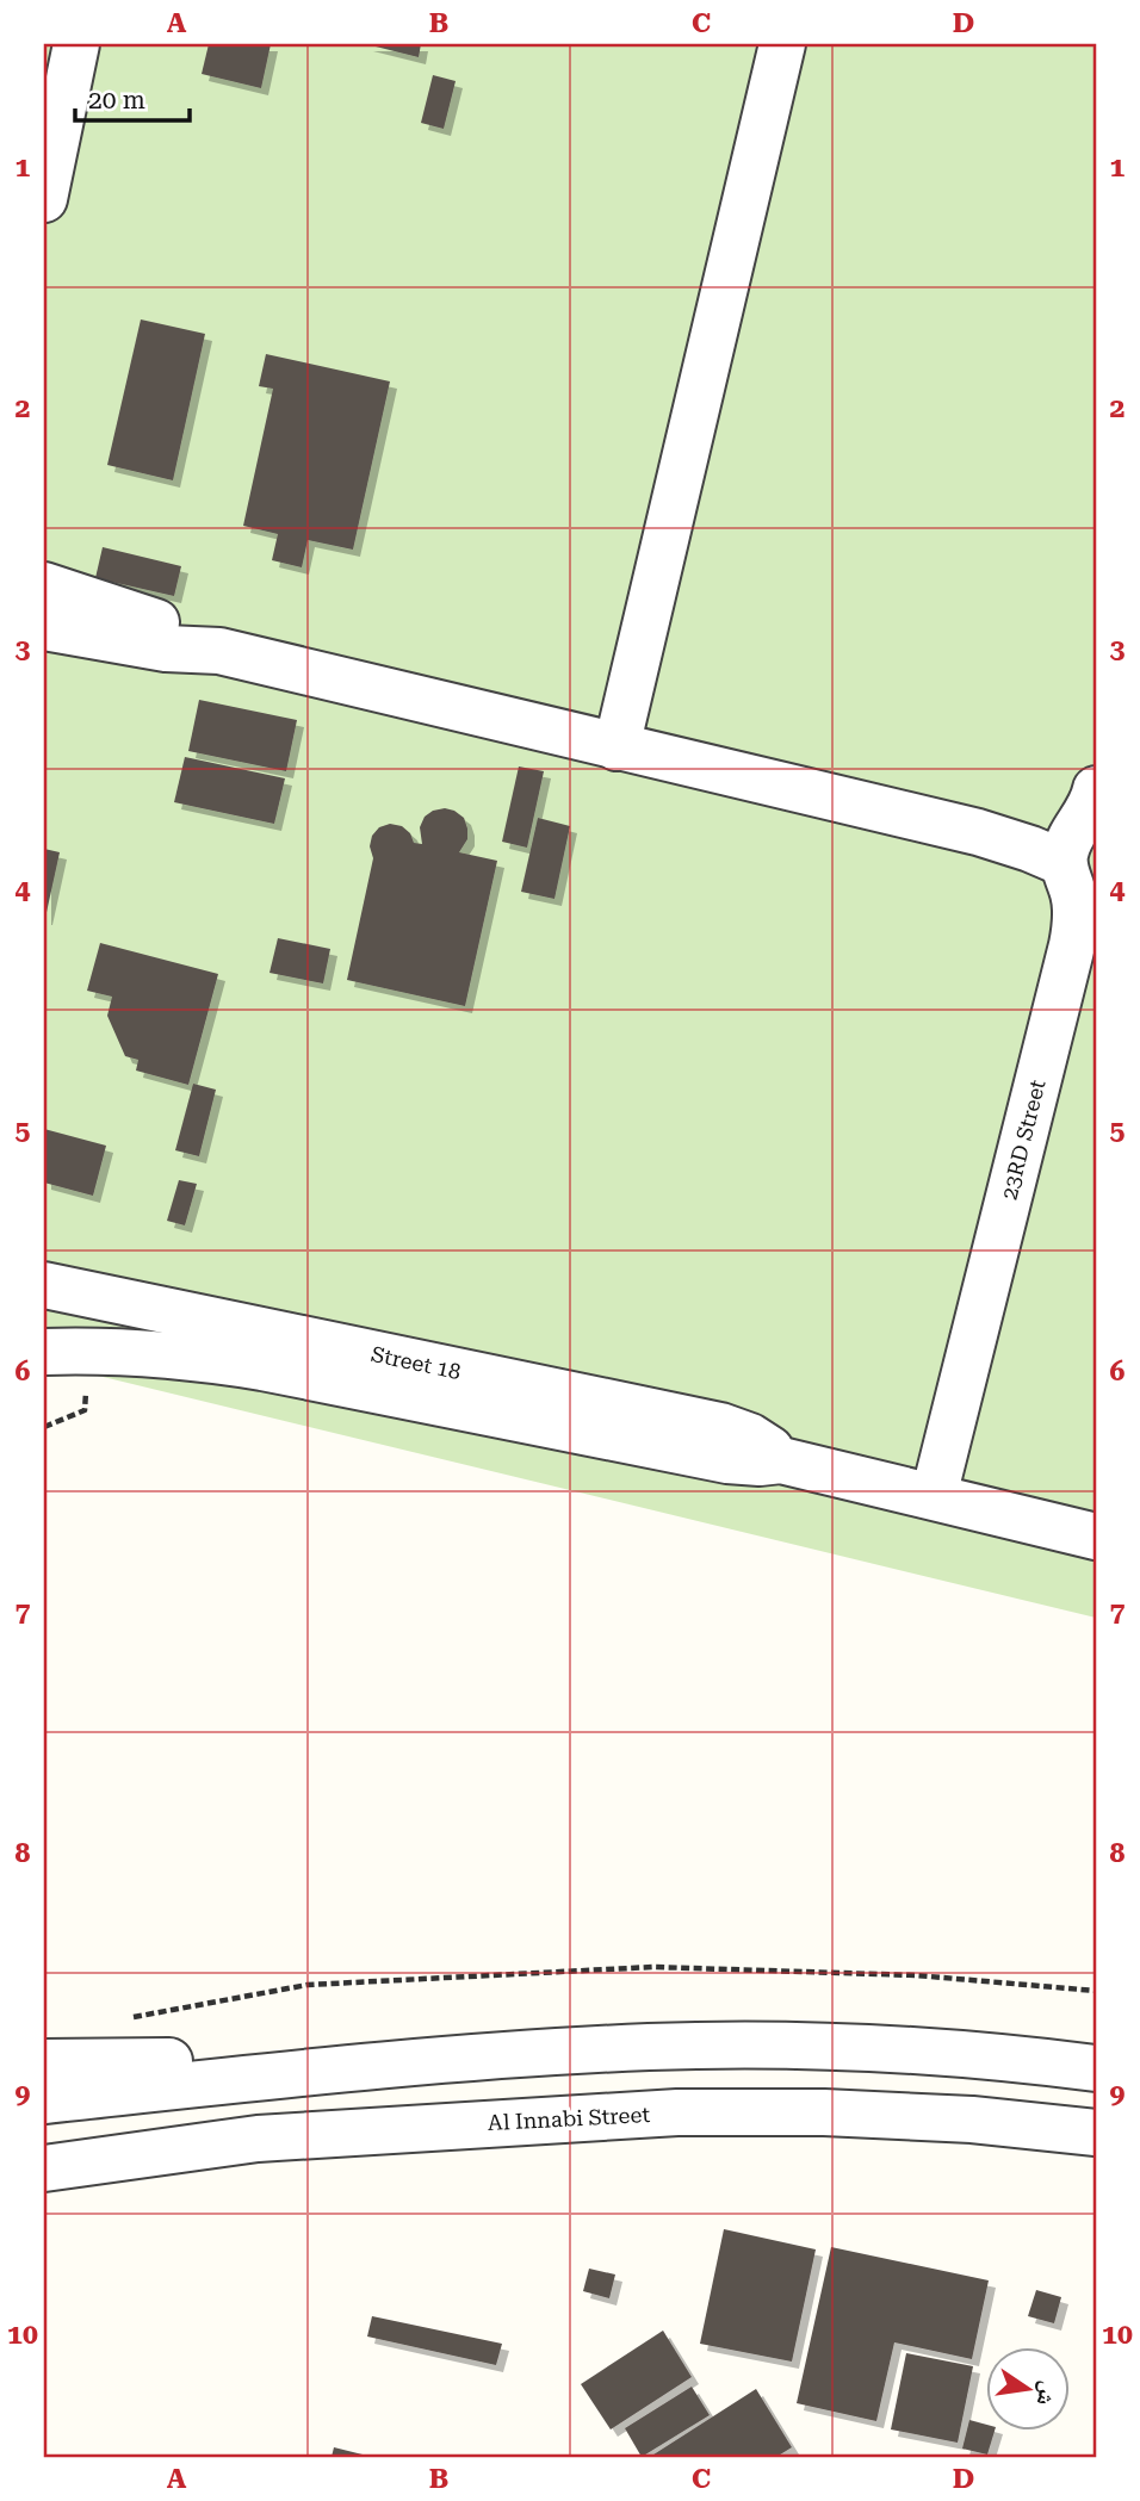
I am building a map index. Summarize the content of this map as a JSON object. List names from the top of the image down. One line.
{"streets":{"street":["23RD Street","Street 18","Al Innabi Street"]},"crossings":[["23RD Street","Street 18"]],"scale_bar":"20 m","north":"right","grid":{"columns":["A","B","C","D"],"rows":["1","2","3","4","5","6","7","8","9","10"]}}
